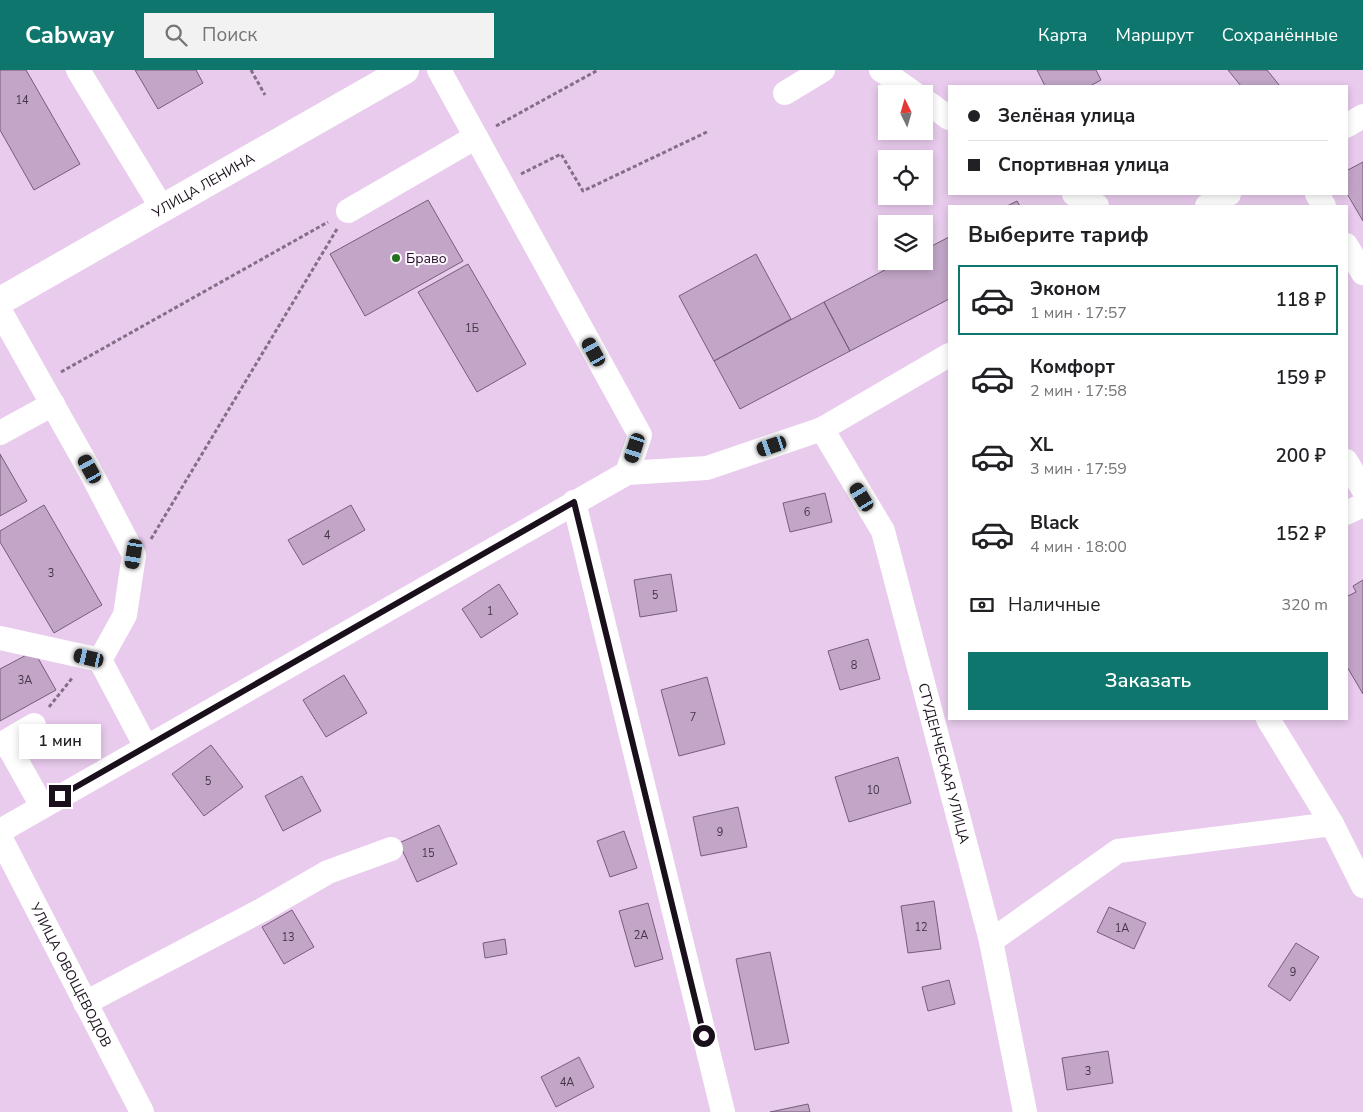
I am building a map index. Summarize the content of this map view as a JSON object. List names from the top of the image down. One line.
{"streets":{"main road":["УЛИЦА ЛЕНИНА"],"street":["СТУДЕНЧЕСКАЯ УЛИЦА","УЛИЦА ОВОЩЕВОДОВ"]},"places":["Браво"],"house_numbers":["14","1Б","6","4","3","5","1","8","3А","7","5","10","9","15","12","1А","2А","13","9","3","4А"],"north":"top","page":{"header":"Cabway","search":"Поиск","nav":["Карта","Маршрут","Сохранённые"],"banner":["Зелёная улица","Спортивная улица"],"heading":"Выберите тариф","list":[{"name":"Эконом","note":"1 мин · 17:57","value":"118 ₽"},{"name":"Комфорт","note":"2 мин · 17:58","value":"159 ₽"},{"name":"XL","note":"3 мин · 17:59","value":"200 ₽"},{"name":"Black","note":"4 мин · 18:00","value":"152 ₽"}],"pay":["Наличные","320 m"],"buttons":"Заказать","bubble":"1 мин"}}
